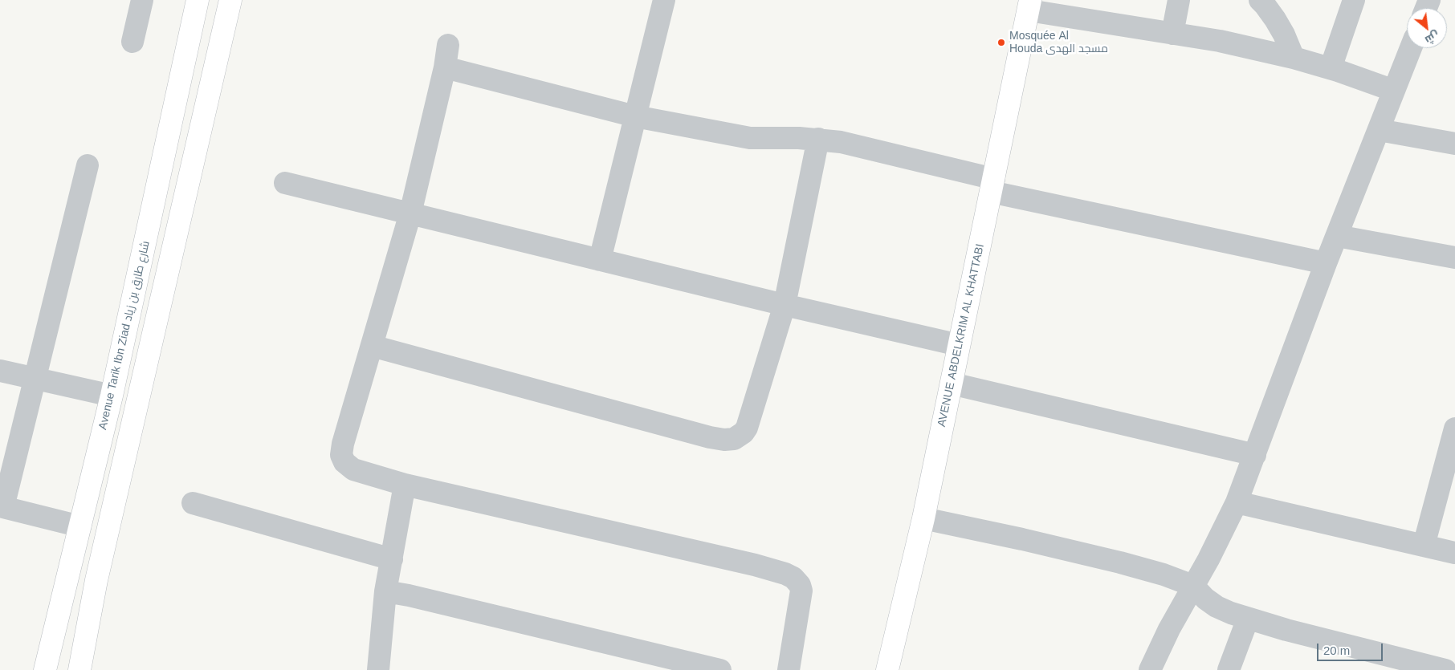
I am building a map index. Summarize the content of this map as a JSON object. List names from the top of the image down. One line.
{"streets":{"main road":["Avenue Tarik Ibn Ziad شارع طارق بن زياد","AVENUE ABDELKRIM AL KHATTABI"]},"places":["Mosquée Al Houda مسجد الهدى"],"scale_bar":"20 m","north":"bottom right"}
